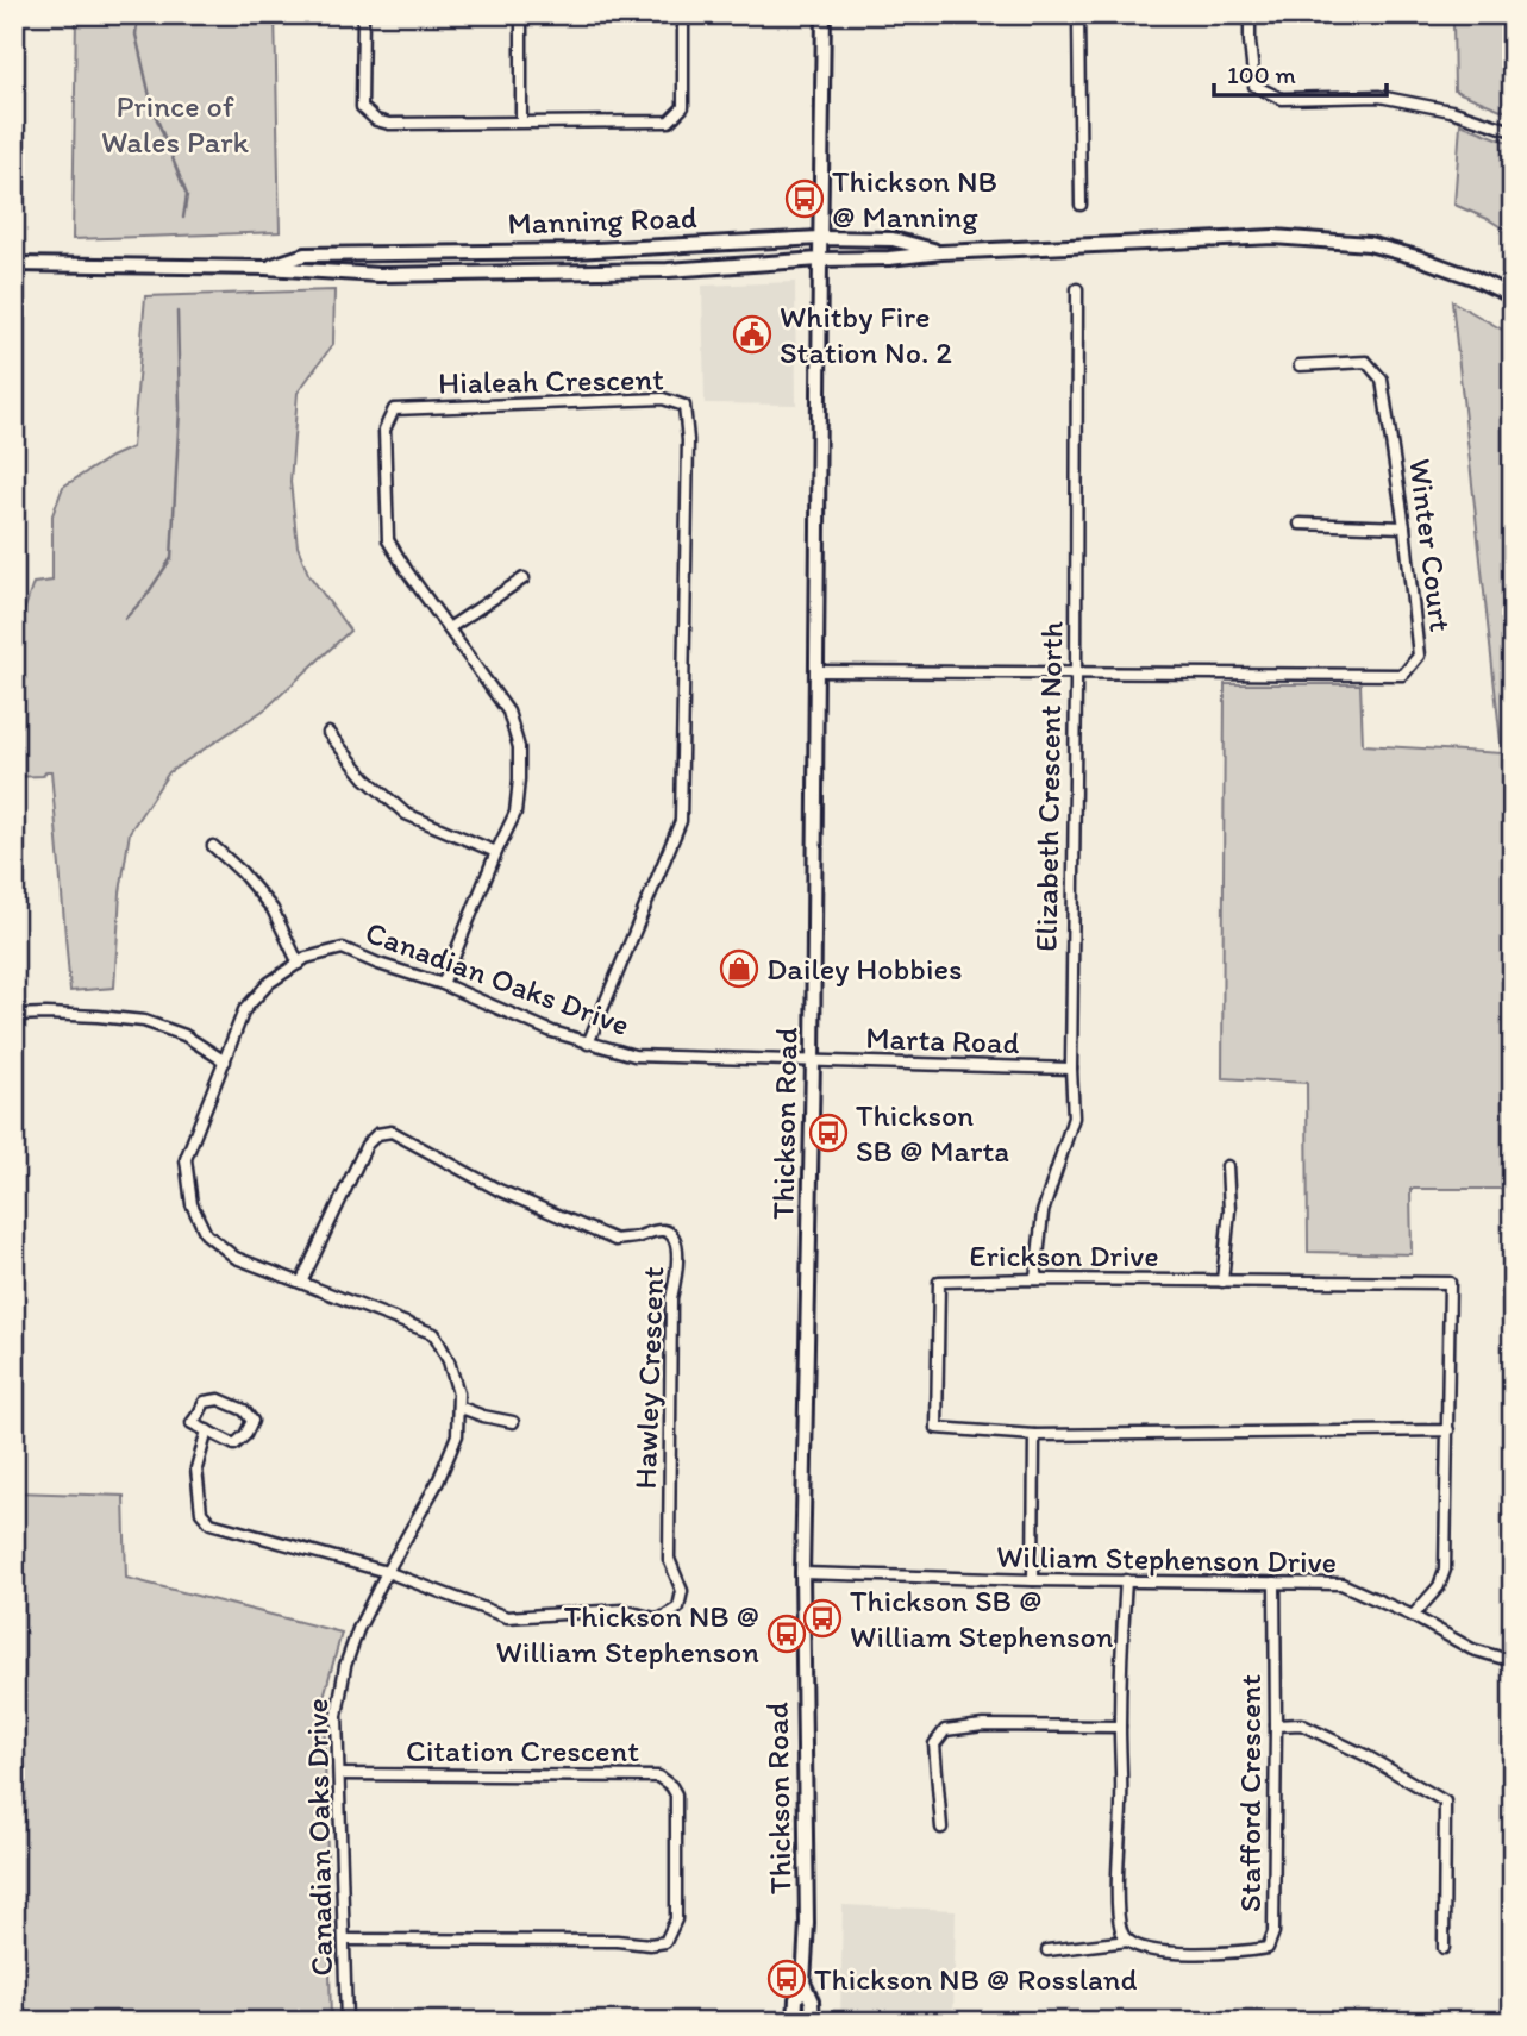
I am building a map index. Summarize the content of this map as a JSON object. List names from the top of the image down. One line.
{"streets":{"main road":["Manning Road","Thickson Road"],"street":["Hialeah Crescent","Winter Court","Elizabeth Crescent North","Canadian Oaks Drive","Marta Road","Erickson Drive","Hawley Crescent","William Stephenson Drive","Citation Crescent","Stafford Crescent"]},"crossings":[["Manning Road","Thickson Road"],["Hialeah Crescent","Canadian Oaks Drive"],["Winter Court","Elizabeth Crescent North"],["Elizabeth Crescent North","Marta Road"],["Elizabeth Crescent North","Erickson Drive"],["Canadian Oaks Drive","Marta Road"],["Canadian Oaks Drive","Thickson Road"],["Canadian Oaks Drive","Hawley Crescent"],["Canadian Oaks Drive","Citation Crescent"],["Marta Road","Thickson Road"],["Thickson Road","William Stephenson Drive"],["Erickson Drive","William Stephenson Drive"],["William Stephenson Drive","Stafford Crescent"]],"parks":["Prince of Wales Park"],"places":{"bus stop":["Thickson NB @ Manning","Thickson SB @ Marta","Thickson SB @ William Stephenson","Thickson NB @ William Stephenson","Thickson NB @ Rossland"],"public building":["Whitby Fire Station No. 2"],"shop":["Dailey Hobbies"]},"scale_bar":"100 m"}
